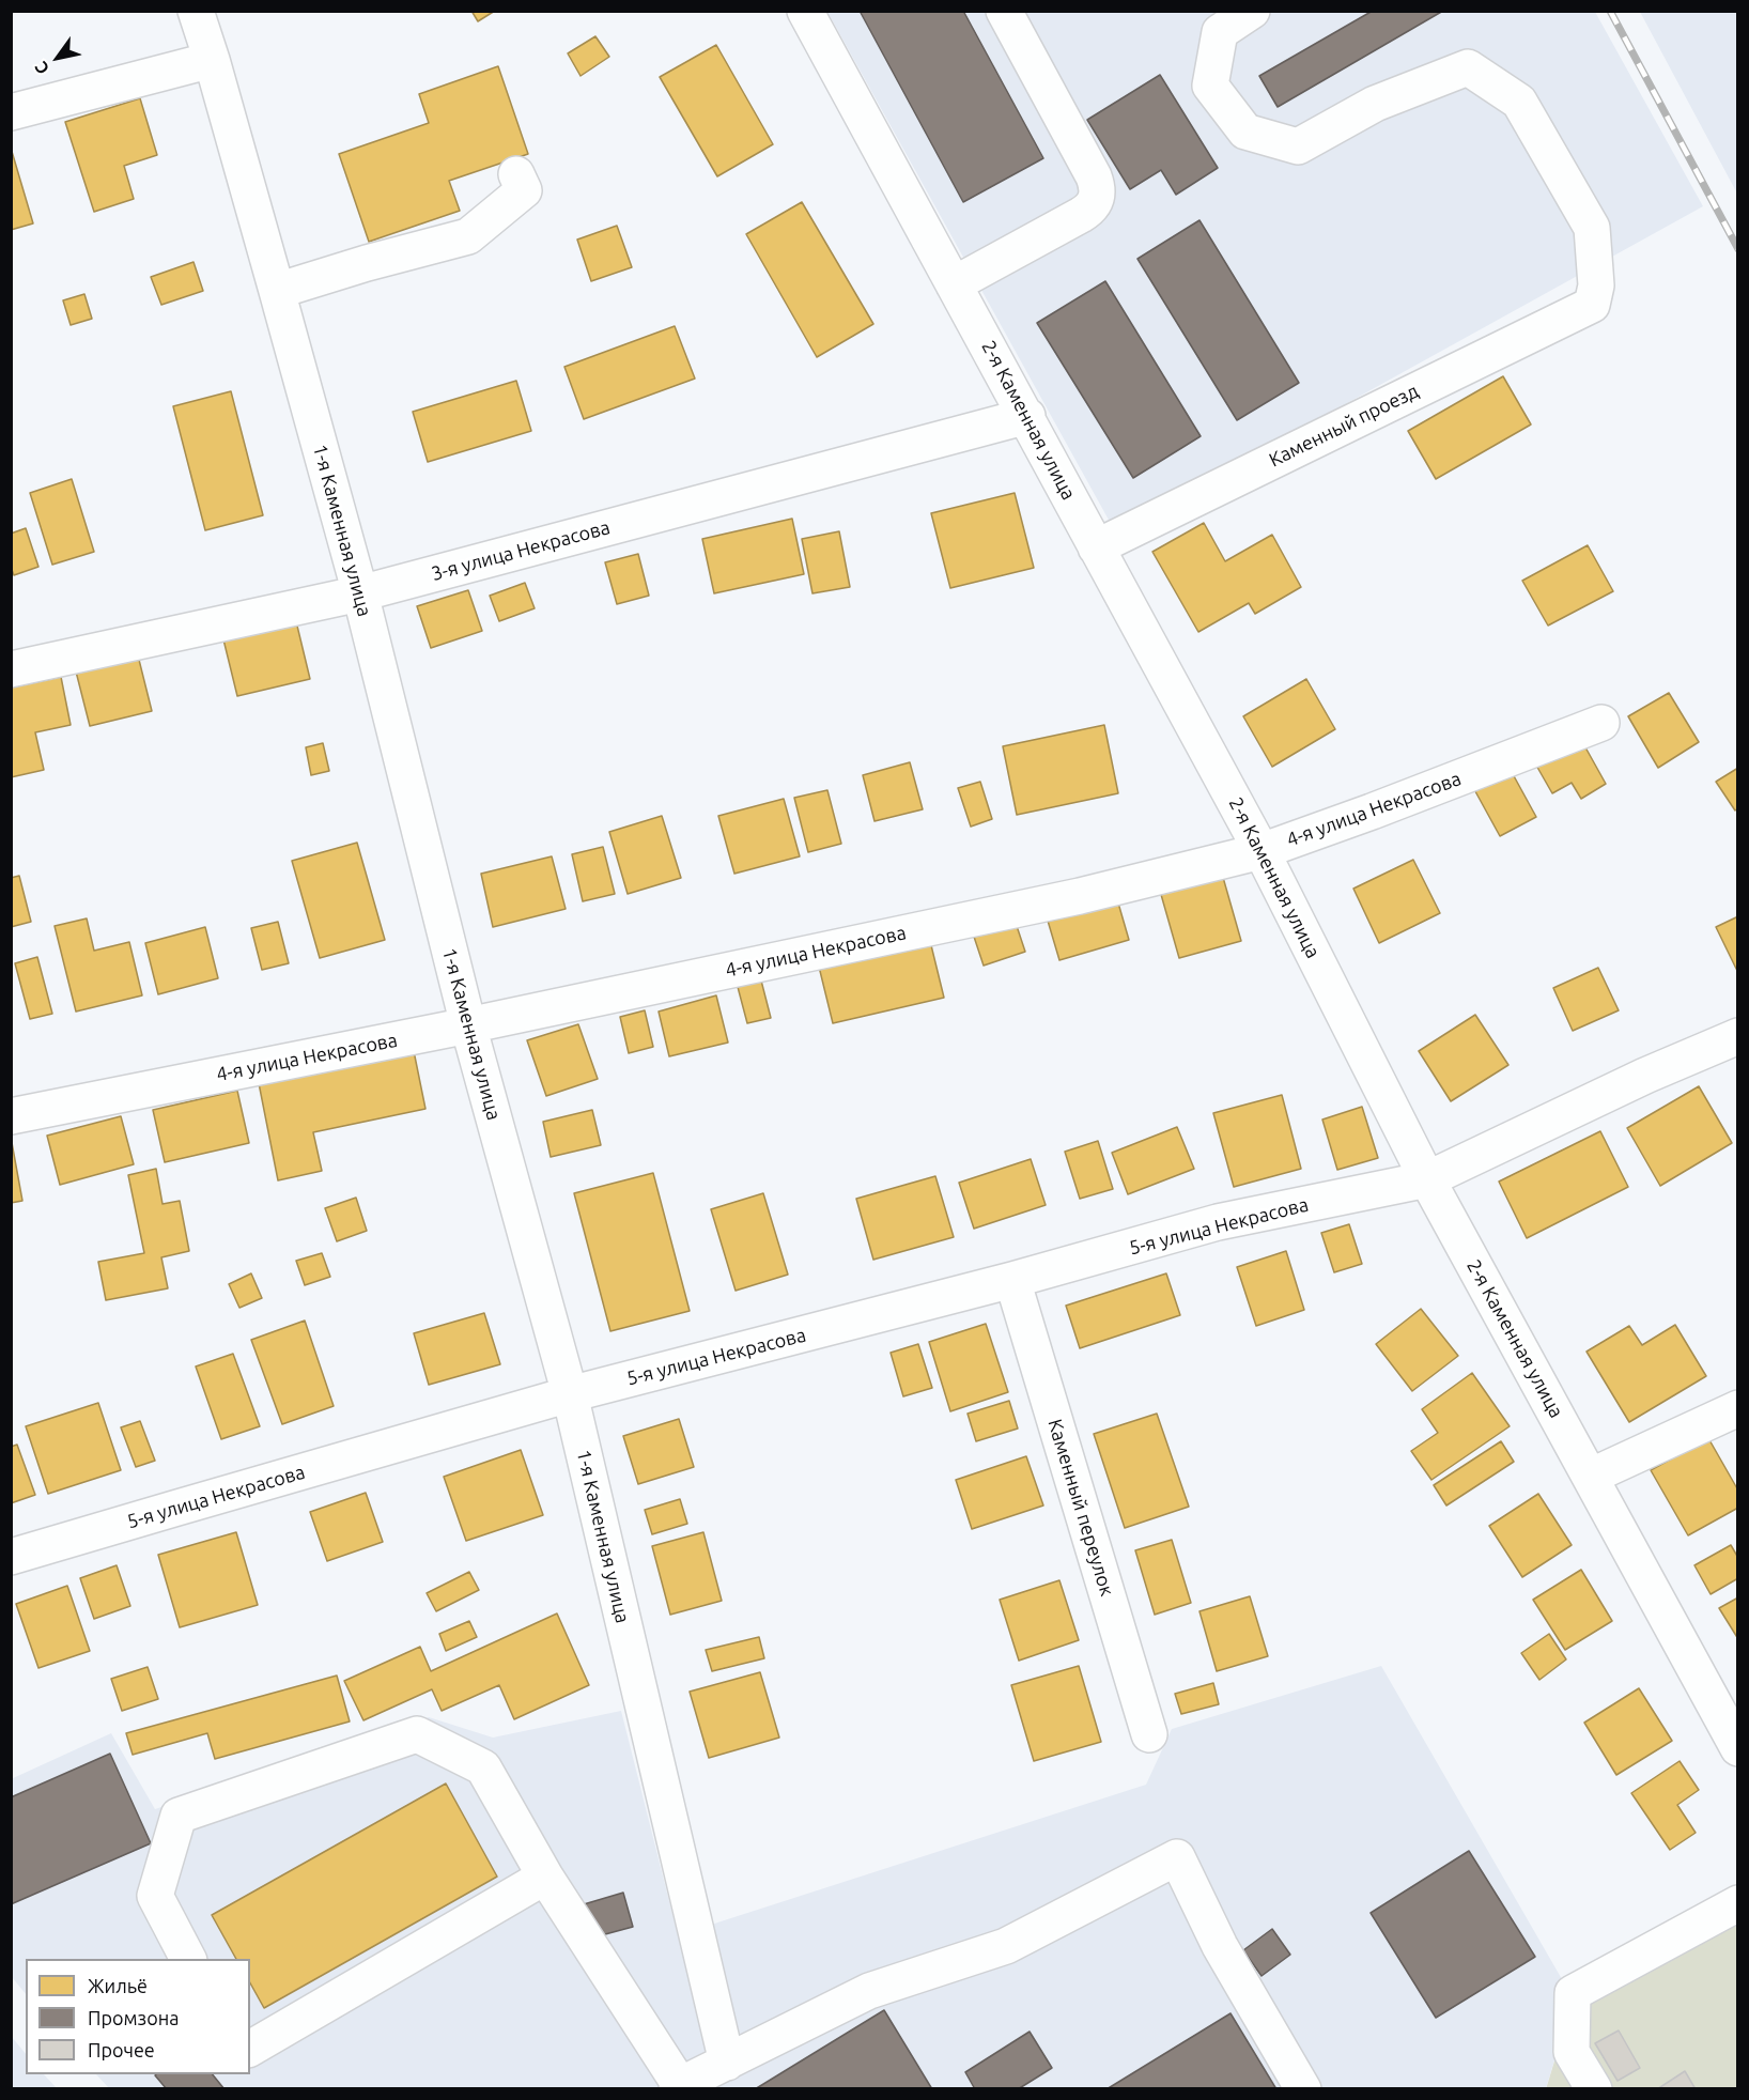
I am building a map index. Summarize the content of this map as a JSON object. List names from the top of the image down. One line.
{"streets":{"street":["2-я Каменная улица","Каменный проезд","1-я Каменная улица","3-я улица Некрасова","4-я улица Некрасова","5-я улица Некрасова","Каменный переулок"]},"crossings":[["2-я Каменная улица","Каменный проезд"],["2-я Каменная улица","3-я улица Некрасова"],["2-я Каменная улица","4-я улица Некрасова"],["2-я Каменная улица","5-я улица Некрасова"],["1-я Каменная улица","3-я улица Некрасова"],["1-я Каменная улица","4-я улица Некрасова"],["1-я Каменная улица","5-я улица Некрасова"],["5-я улица Некрасова","Каменный переулок"]],"legend":["Жильё","Промзона","Прочее"],"north":"bottom left"}
